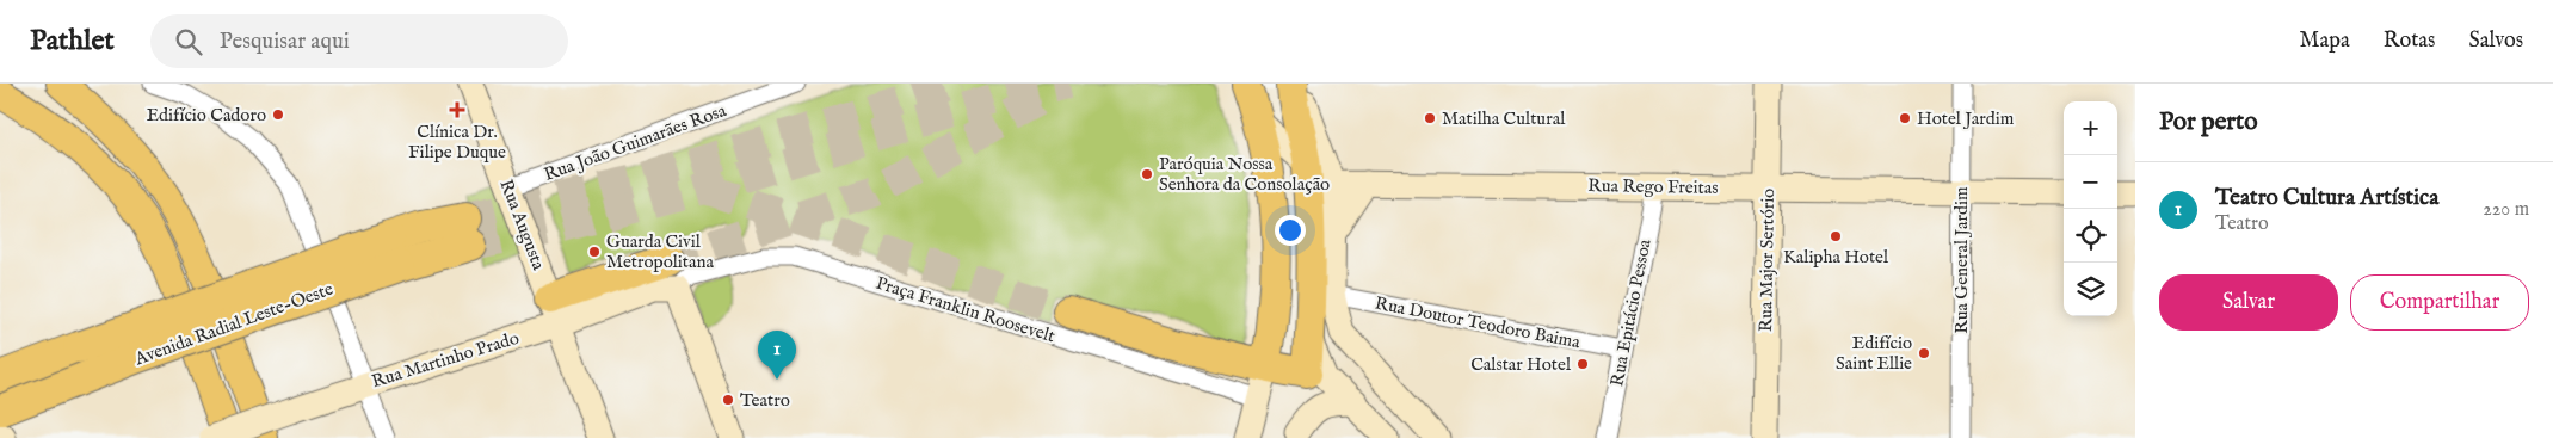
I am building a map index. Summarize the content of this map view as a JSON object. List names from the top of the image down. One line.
{"streets":{"highway":["Avenida Radial Leste-Oeste"],"street":["Rua João Guimarães Rosa","Rua Rego Freitas","Rua Augusta","Rua Major Sertório","Rua General Jardim","Praça Franklin Roosevelt","Rua Epitácio Pessoa","Rua Doutor Teodoro Baima","Rua Martinho Prado"]},"crossings":[["Rua João Guimarães Rosa","Rua Augusta"],["Rua Rego Freitas","Rua Major Sertório"],["Rua Rego Freitas","Rua General Jardim"],["Rua Rego Freitas","Rua Epitácio Pessoa"],["Rua Augusta","Rua Martinho Prado"],["Praça Franklin Roosevelt","Rua Martinho Prado"],["Rua Epitácio Pessoa","Rua Doutor Teodoro Baima"]],"places":{"health":["Clínica Dr. Filipe Duque"],"other":["Edifício Cadoro","Matilha Cultural","Hotel Jardim","Paróquia Nossa Senhora da Consolação","Kalipha Hotel","Guarda Civil Metropolitana","Edifício Saint Ellie","Calstar Hotel","Teatro"]},"page":{"header":"Pathlet","search":"Pesquisar aqui","nav":["Mapa","Rotas","Salvos"],"heading":"Por perto","map_buttons":["+","−"],"list":[{"mark":"1","name":"Teatro Cultura Artística","note":"Teatro","value":"220 m"}],"buttons":["Salvar","Compartilhar"],"pins":"1"}}
